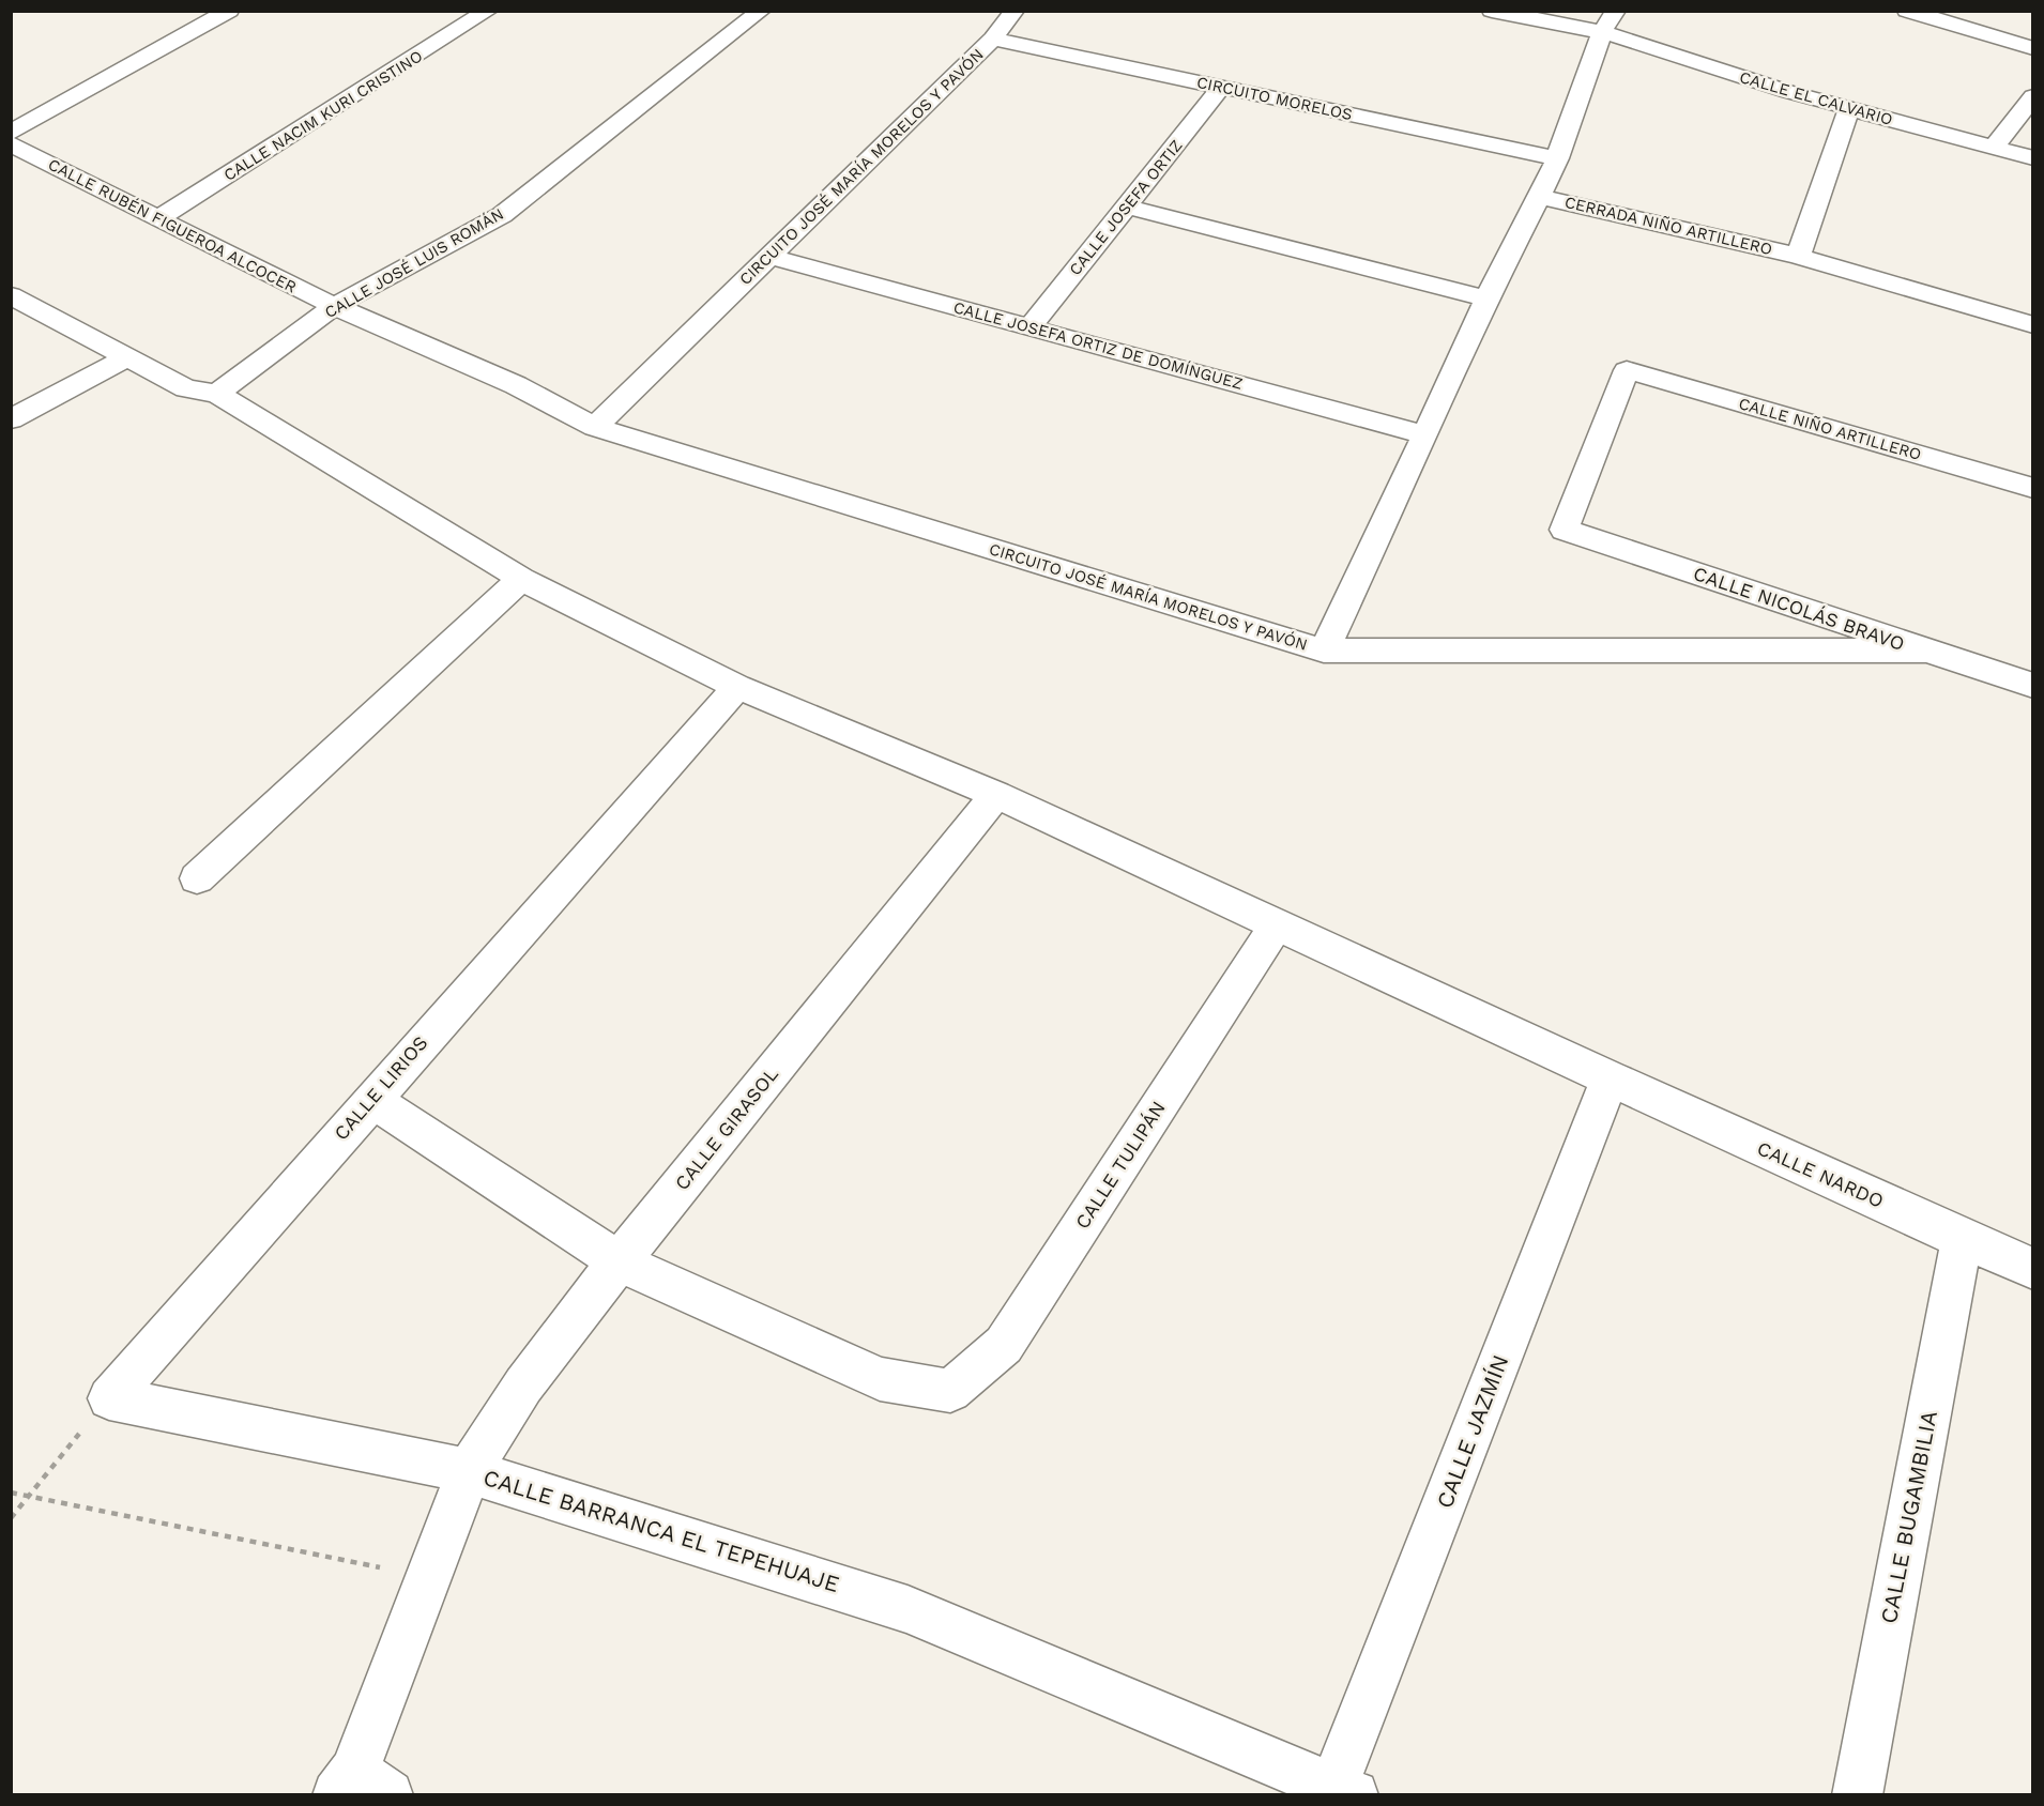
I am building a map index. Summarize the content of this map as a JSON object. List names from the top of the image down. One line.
{"streets":{"street":["CIRCUITO MORELOS","CALLE EL CALVARIO","CALLE NACIM KURI CRISTINO","CIRCUITO JOSÉ MARÍA MORELOS Y PAVÓN","CALLE JOSEFA ORTIZ","CALLE RUBÉN FIGUEROA ALCOCER","CERRADA NIÑO ARTILLERO","CALLE JOSÉ LUIS ROMÁN","CALLE JOSEFA ORTIZ DE DOMÍNGUEZ","CALLE NIÑO ARTILLERO","CALLE NICOLÁS BRAVO","CALLE LIRIOS","CALLE GIRASOL","CALLE TULIPÁN","CALLE NARDO","CALLE JAZMÍN","CALLE BUGAMBILIA","CALLE BARRANCA EL TEPEHUAJE"]},"crossings":[["CIRCUITO MORELOS","CIRCUITO JOSÉ MARÍA MORELOS Y PAVÓN"],["CIRCUITO MORELOS","CALLE JOSEFA ORTIZ"],["CALLE EL CALVARIO","CIRCUITO JOSÉ MARÍA MORELOS Y PAVÓN"],["CALLE NACIM KURI CRISTINO","CALLE RUBÉN FIGUEROA ALCOCER"],["CIRCUITO JOSÉ MARÍA MORELOS Y PAVÓN","CALLE RUBÉN FIGUEROA ALCOCER"],["CIRCUITO JOSÉ MARÍA MORELOS Y PAVÓN","CERRADA NIÑO ARTILLERO"],["CIRCUITO JOSÉ MARÍA MORELOS Y PAVÓN","CALLE JOSÉ LUIS ROMÁN"],["CIRCUITO JOSÉ MARÍA MORELOS Y PAVÓN","CALLE JOSEFA ORTIZ DE DOMÍNGUEZ"],["CALLE JOSEFA ORTIZ","CALLE JOSEFA ORTIZ DE DOMÍNGUEZ"],["CALLE RUBÉN FIGUEROA ALCOCER","CALLE JOSÉ LUIS ROMÁN"],["CALLE JOSÉ LUIS ROMÁN","CALLE NARDO"],["CALLE NIÑO ARTILLERO","CALLE NICOLÁS BRAVO"],["CALLE LIRIOS","CALLE NARDO"],["CALLE GIRASOL","CALLE TULIPÁN"],["CALLE GIRASOL","CALLE NARDO"],["CALLE GIRASOL","CALLE BARRANCA EL TEPEHUAJE"],["CALLE TULIPÁN","CALLE NARDO"],["CALLE NARDO","CALLE JAZMÍN"],["CALLE NARDO","CALLE BUGAMBILIA"],["CALLE JAZMÍN","CALLE BARRANCA EL TEPEHUAJE"]]}
